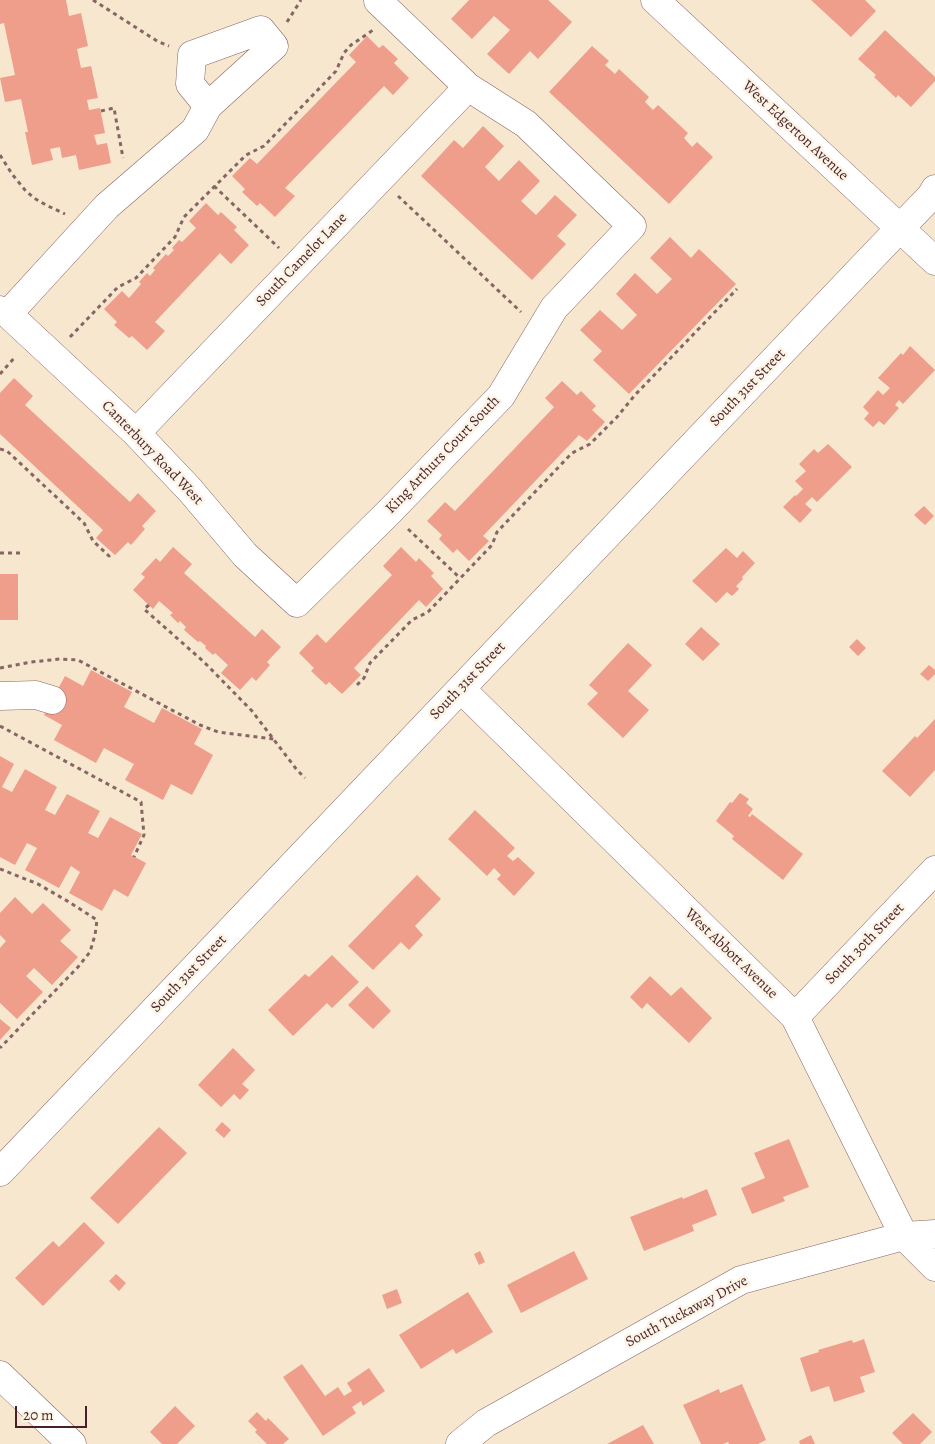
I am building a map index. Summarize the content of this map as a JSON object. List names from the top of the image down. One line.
{"streets":{"street":["West Edgerton Avenue","South Camelot Lane","South 31st Street","Canterbury Road West","King Arthurs Court South","South 30th Street","West Abbott Avenue","South Tuckaway Drive"]},"crossings":[["West Edgerton Avenue","South 31st Street"],["South Camelot Lane","Canterbury Road West"],["South Camelot Lane","King Arthurs Court South"],["South 31st Street","West Abbott Avenue"],["Canterbury Road West","King Arthurs Court South"],["South 30th Street","West Abbott Avenue"],["West Abbott Avenue","South Tuckaway Drive"]],"scale_bar":"20 m"}
